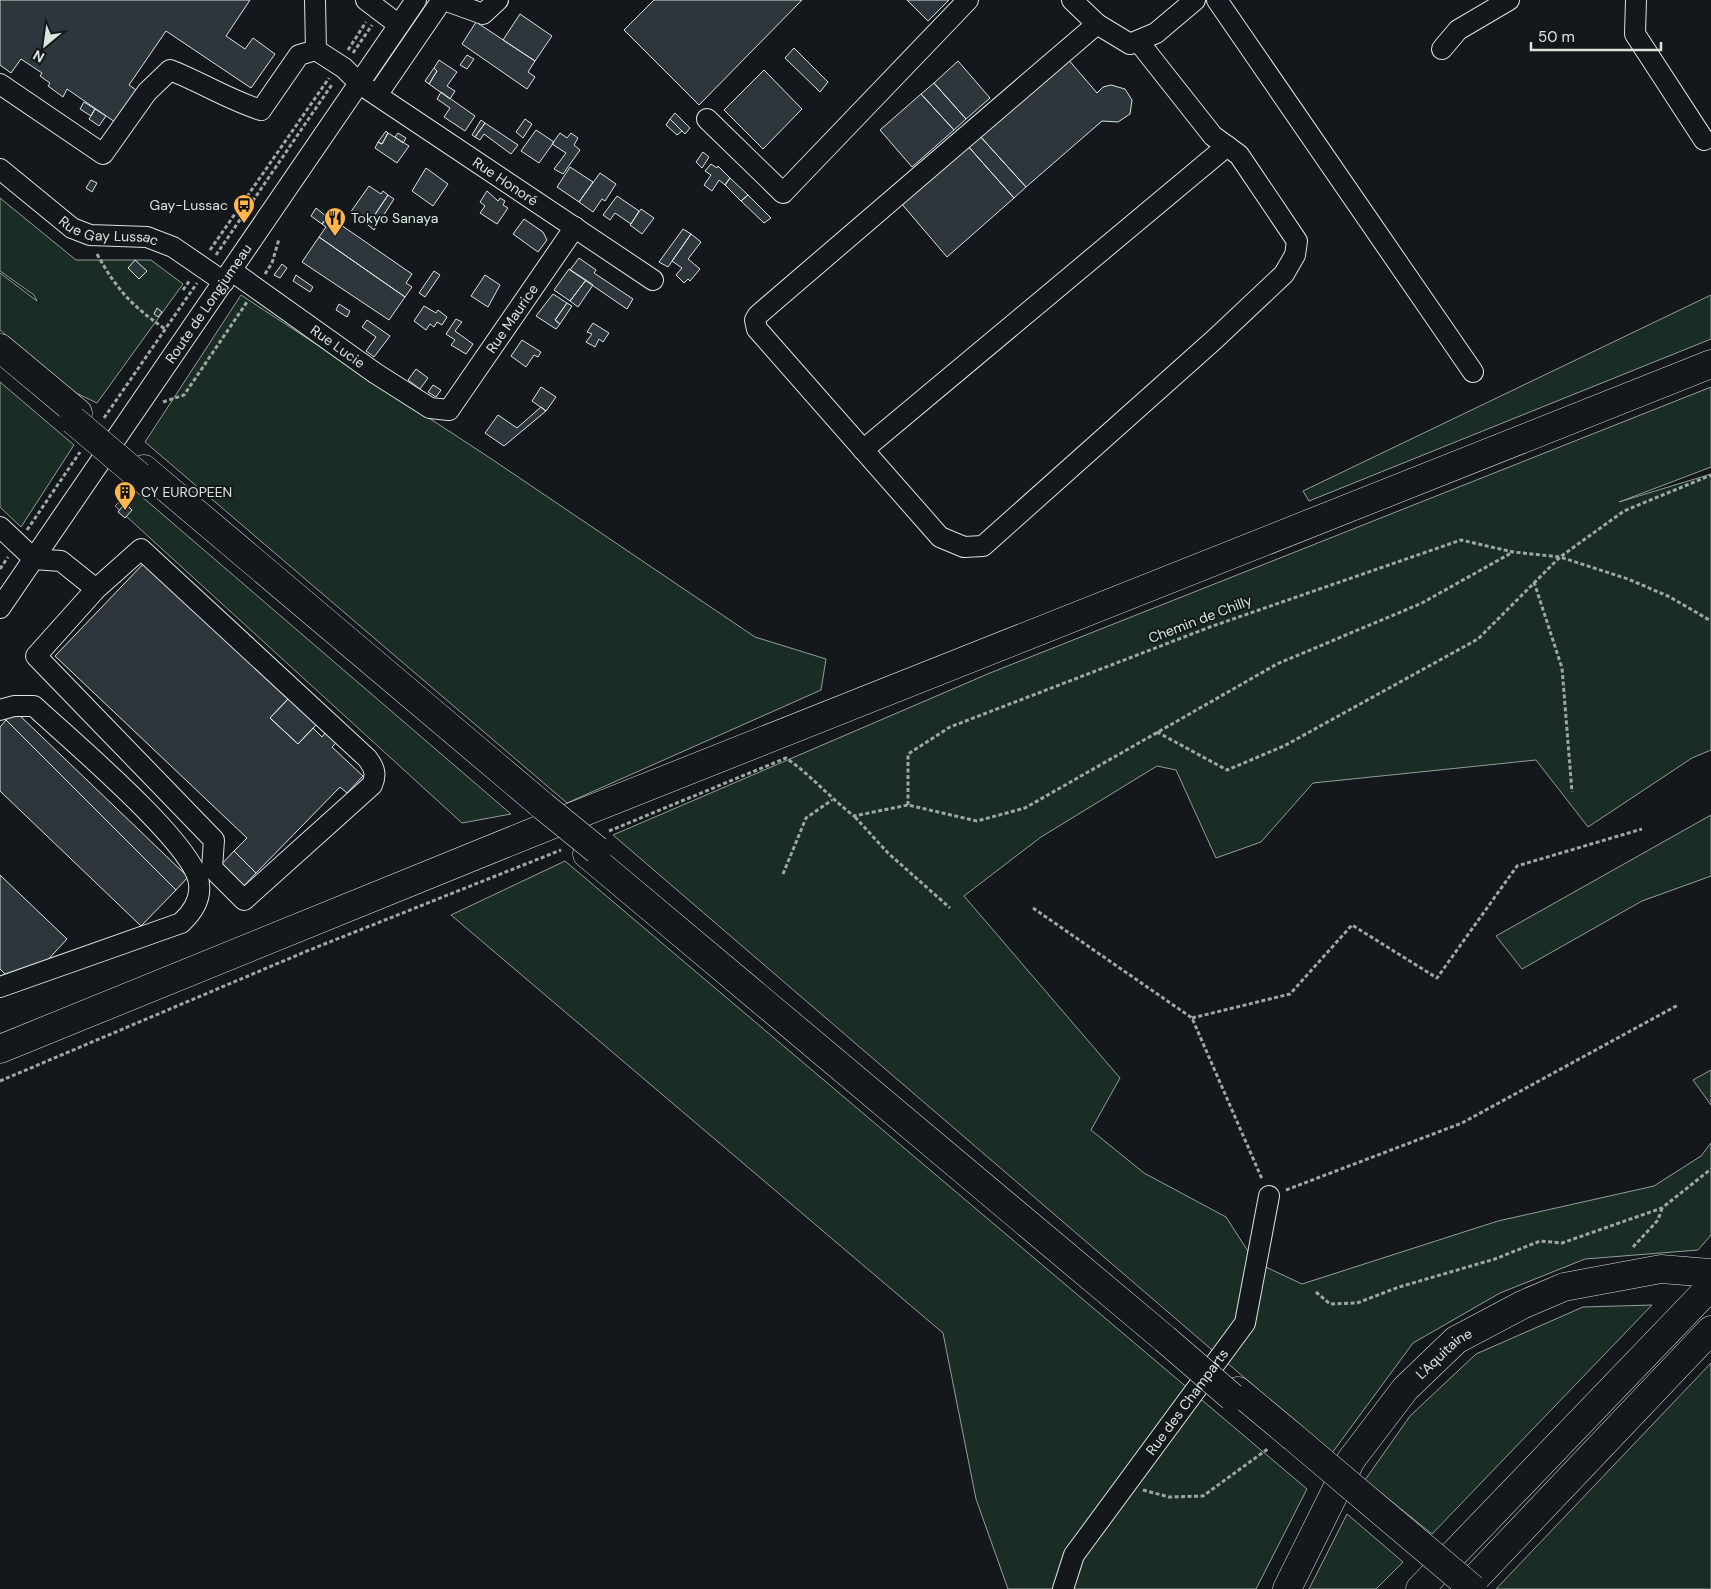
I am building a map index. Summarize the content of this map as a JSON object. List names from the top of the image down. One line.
{"streets":{"highway":["L'Aquitaine"],"street":["Rue Honoré","Rue Gay Lussac","Route de Longjumeau","Rue Maurice","Rue Lucie","Rue des Champarts"],"path":["Chemin de Chilly"]},"crossings":[["Rue Honoré","Route de Longjumeau"],["Rue Honoré","Rue Maurice"],["Rue Gay Lussac","Route de Longjumeau"],["Rue Gay Lussac","Rue Lucie"],["Route de Longjumeau","Rue Lucie"],["Rue Maurice","Rue Lucie"]],"places":{"bus stop":["Gay-Lussac"],"restaurant":["Tokyo Sanaya"],"building":["CY EUROPEEN"]},"scale_bar":"50 m","north":"bottom left"}
